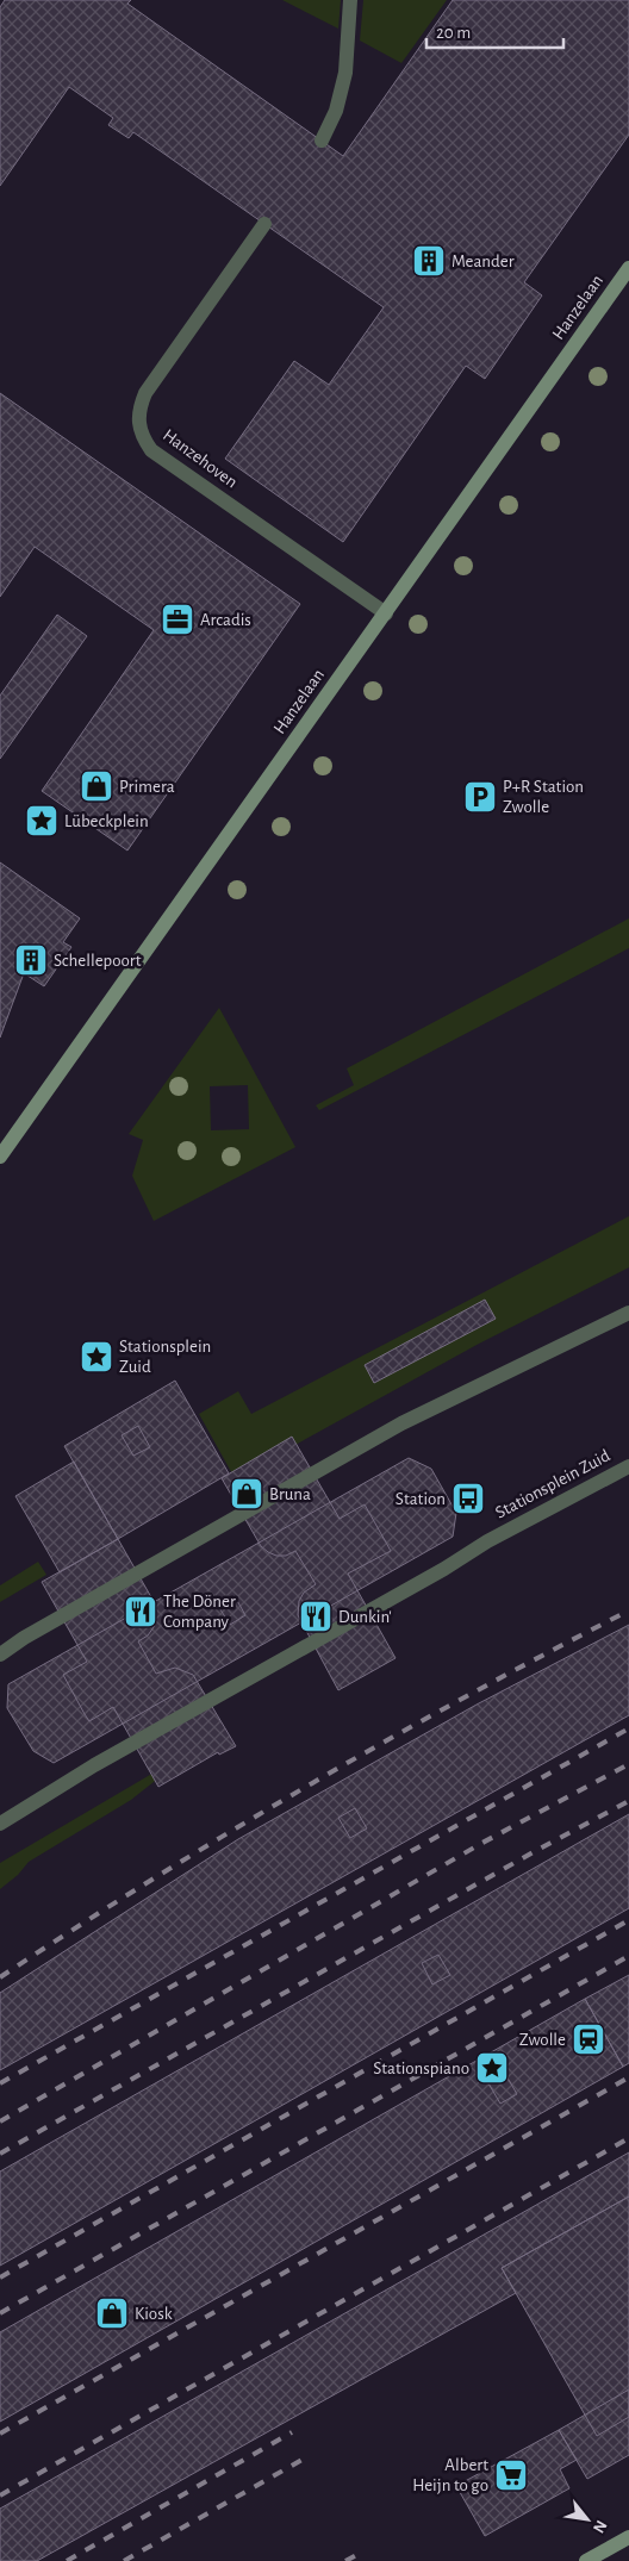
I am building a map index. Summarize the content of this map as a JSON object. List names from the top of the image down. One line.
{"streets":{"street":["Hanzelaan"],"lane":["Hanzehoven","Stationsplein Zuid"]},"crossings":[["Hanzelaan","Hanzehoven"]],"places":{"building":["Meander","Schellepoort"],"office":["Arcadis"],"shop":["Primera","Bruna","Kiosk"],"parking":["P+R Station Zwolle"],"place":["Lübeckplein","Stationsplein Zuid","Stationspiano"],"bus stop":["Station"],"restaurant":["The Döner Company","Dunkin'"],"station":["Zwolle"],"supermarket":["Albert Heijn to go"]},"scale_bar":"20 m","north":"bottom right"}
